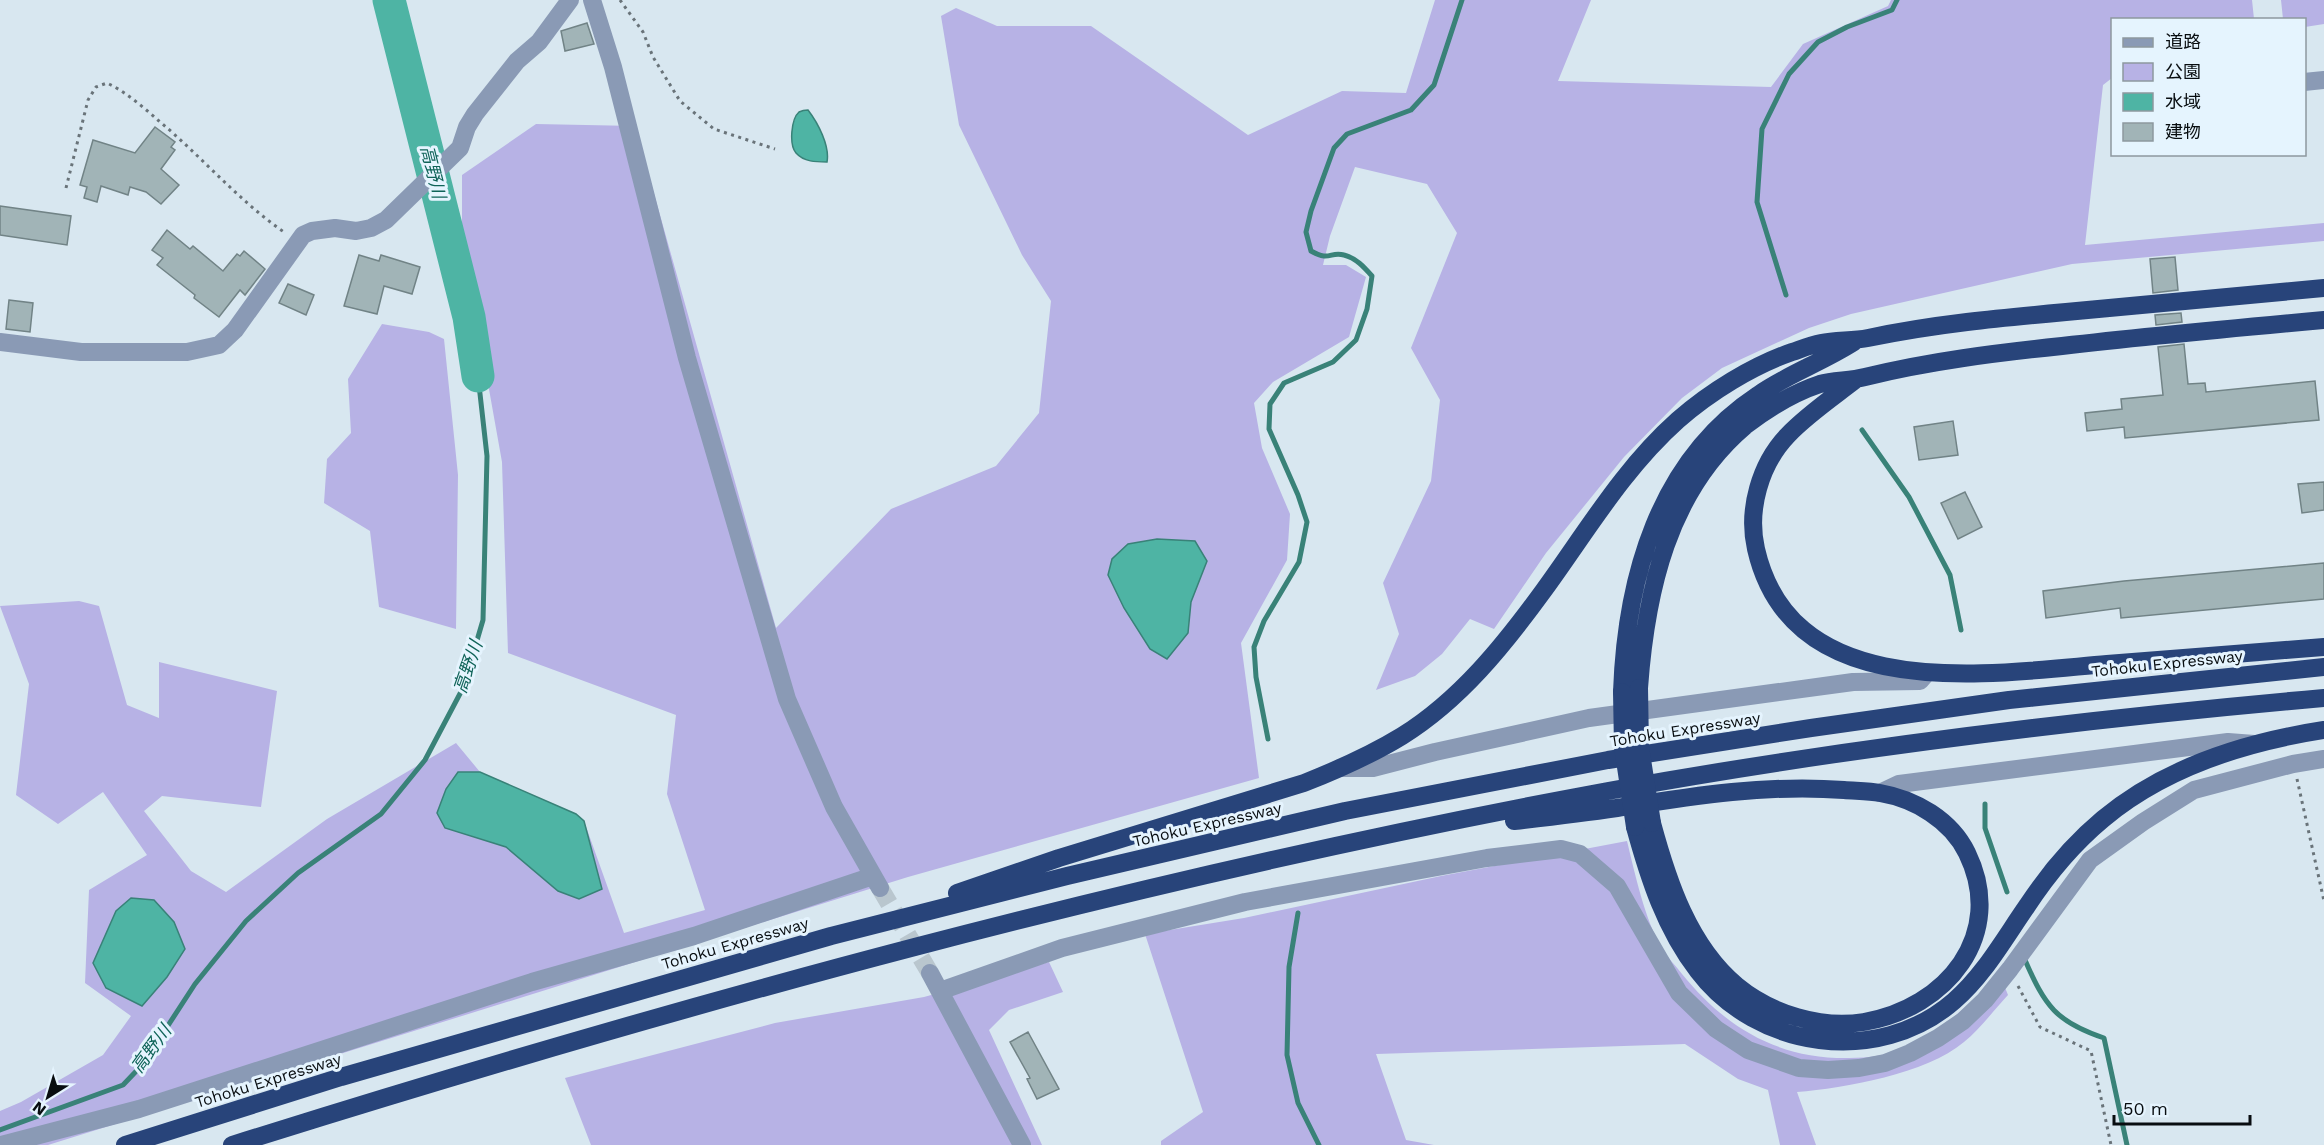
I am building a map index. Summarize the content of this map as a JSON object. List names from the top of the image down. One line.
{"streets":{"highway":["Tohoku Expressway"]},"water":["高野川"],"legend":["道路","公園","水域","建物"],"scale_bar":"50 m","north":"bottom left"}
